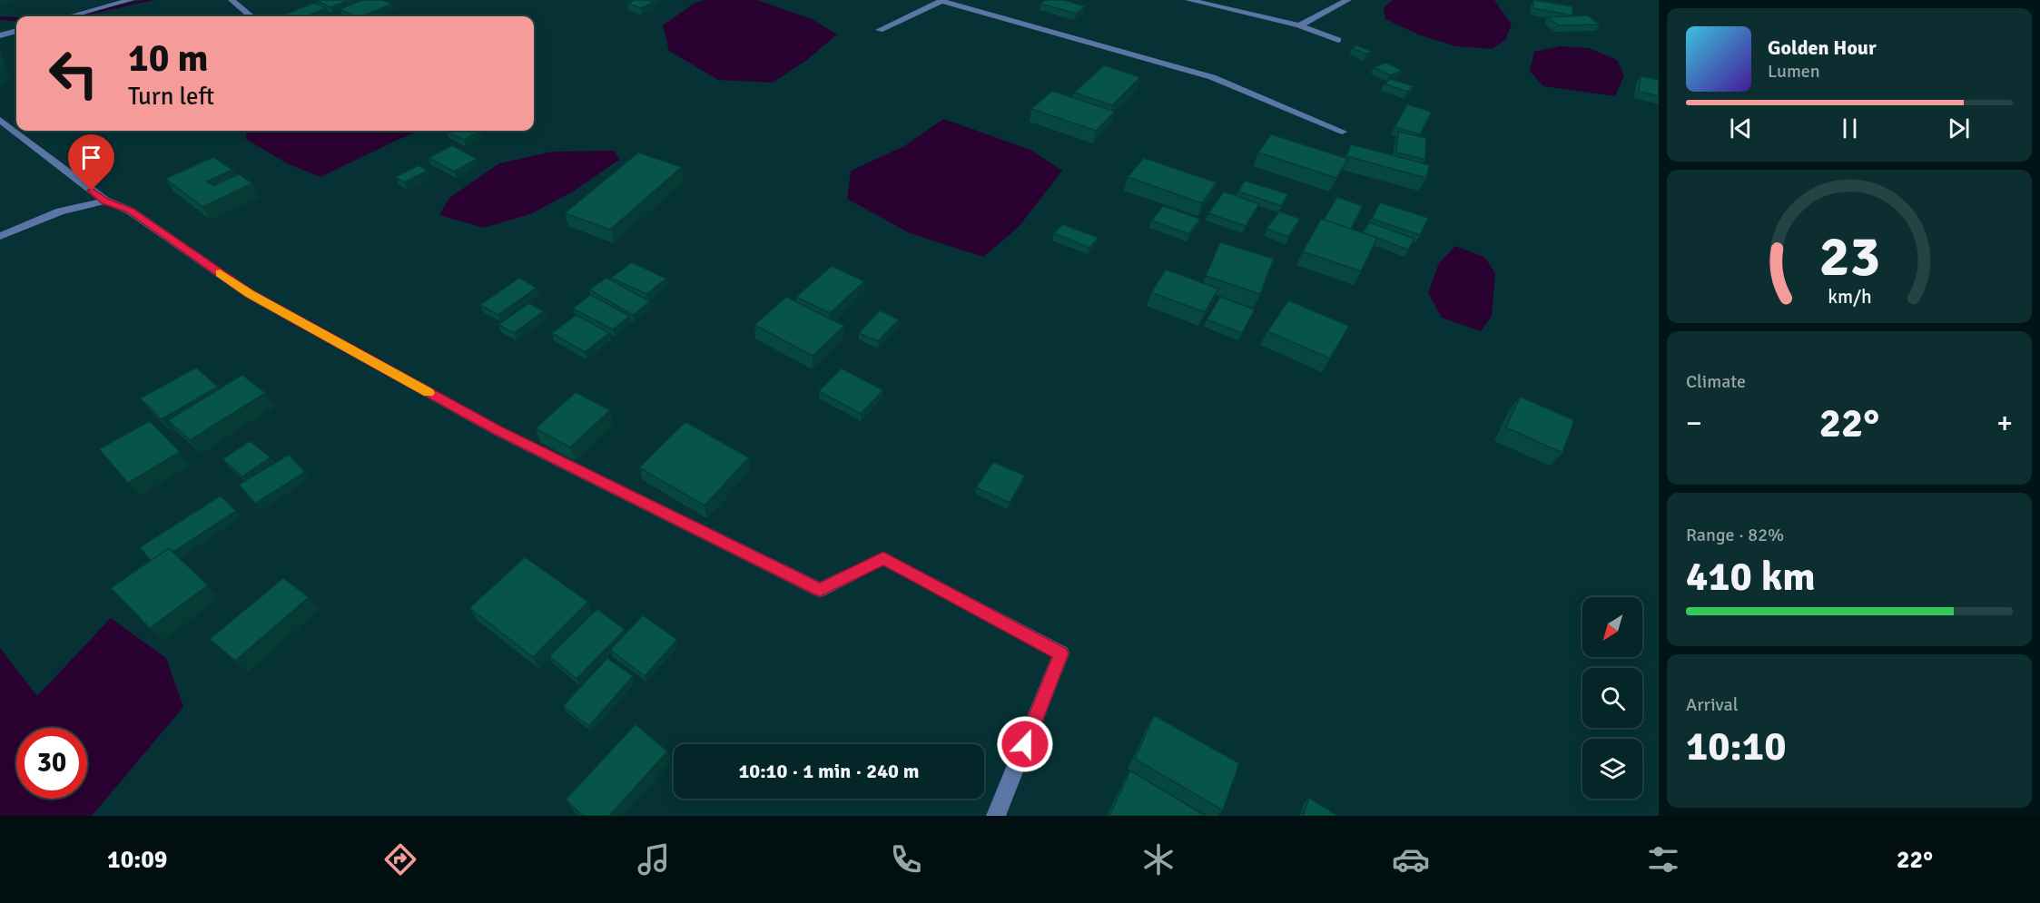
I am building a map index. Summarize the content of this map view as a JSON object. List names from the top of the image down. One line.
{"north":"bottom left","page":{"turn":["10 m","Turn left"],"song":["Golden Hour","Lumen"],"tile":["Climate",["Range · 82%","410 km"],["Arrival","10:10"]],"heat":["−","22°","+"],"limit":"30","trip":"10:10 · 1 min · 240 m","tabs":["10:09","22°"],"gauge":["23","km/h"]}}
